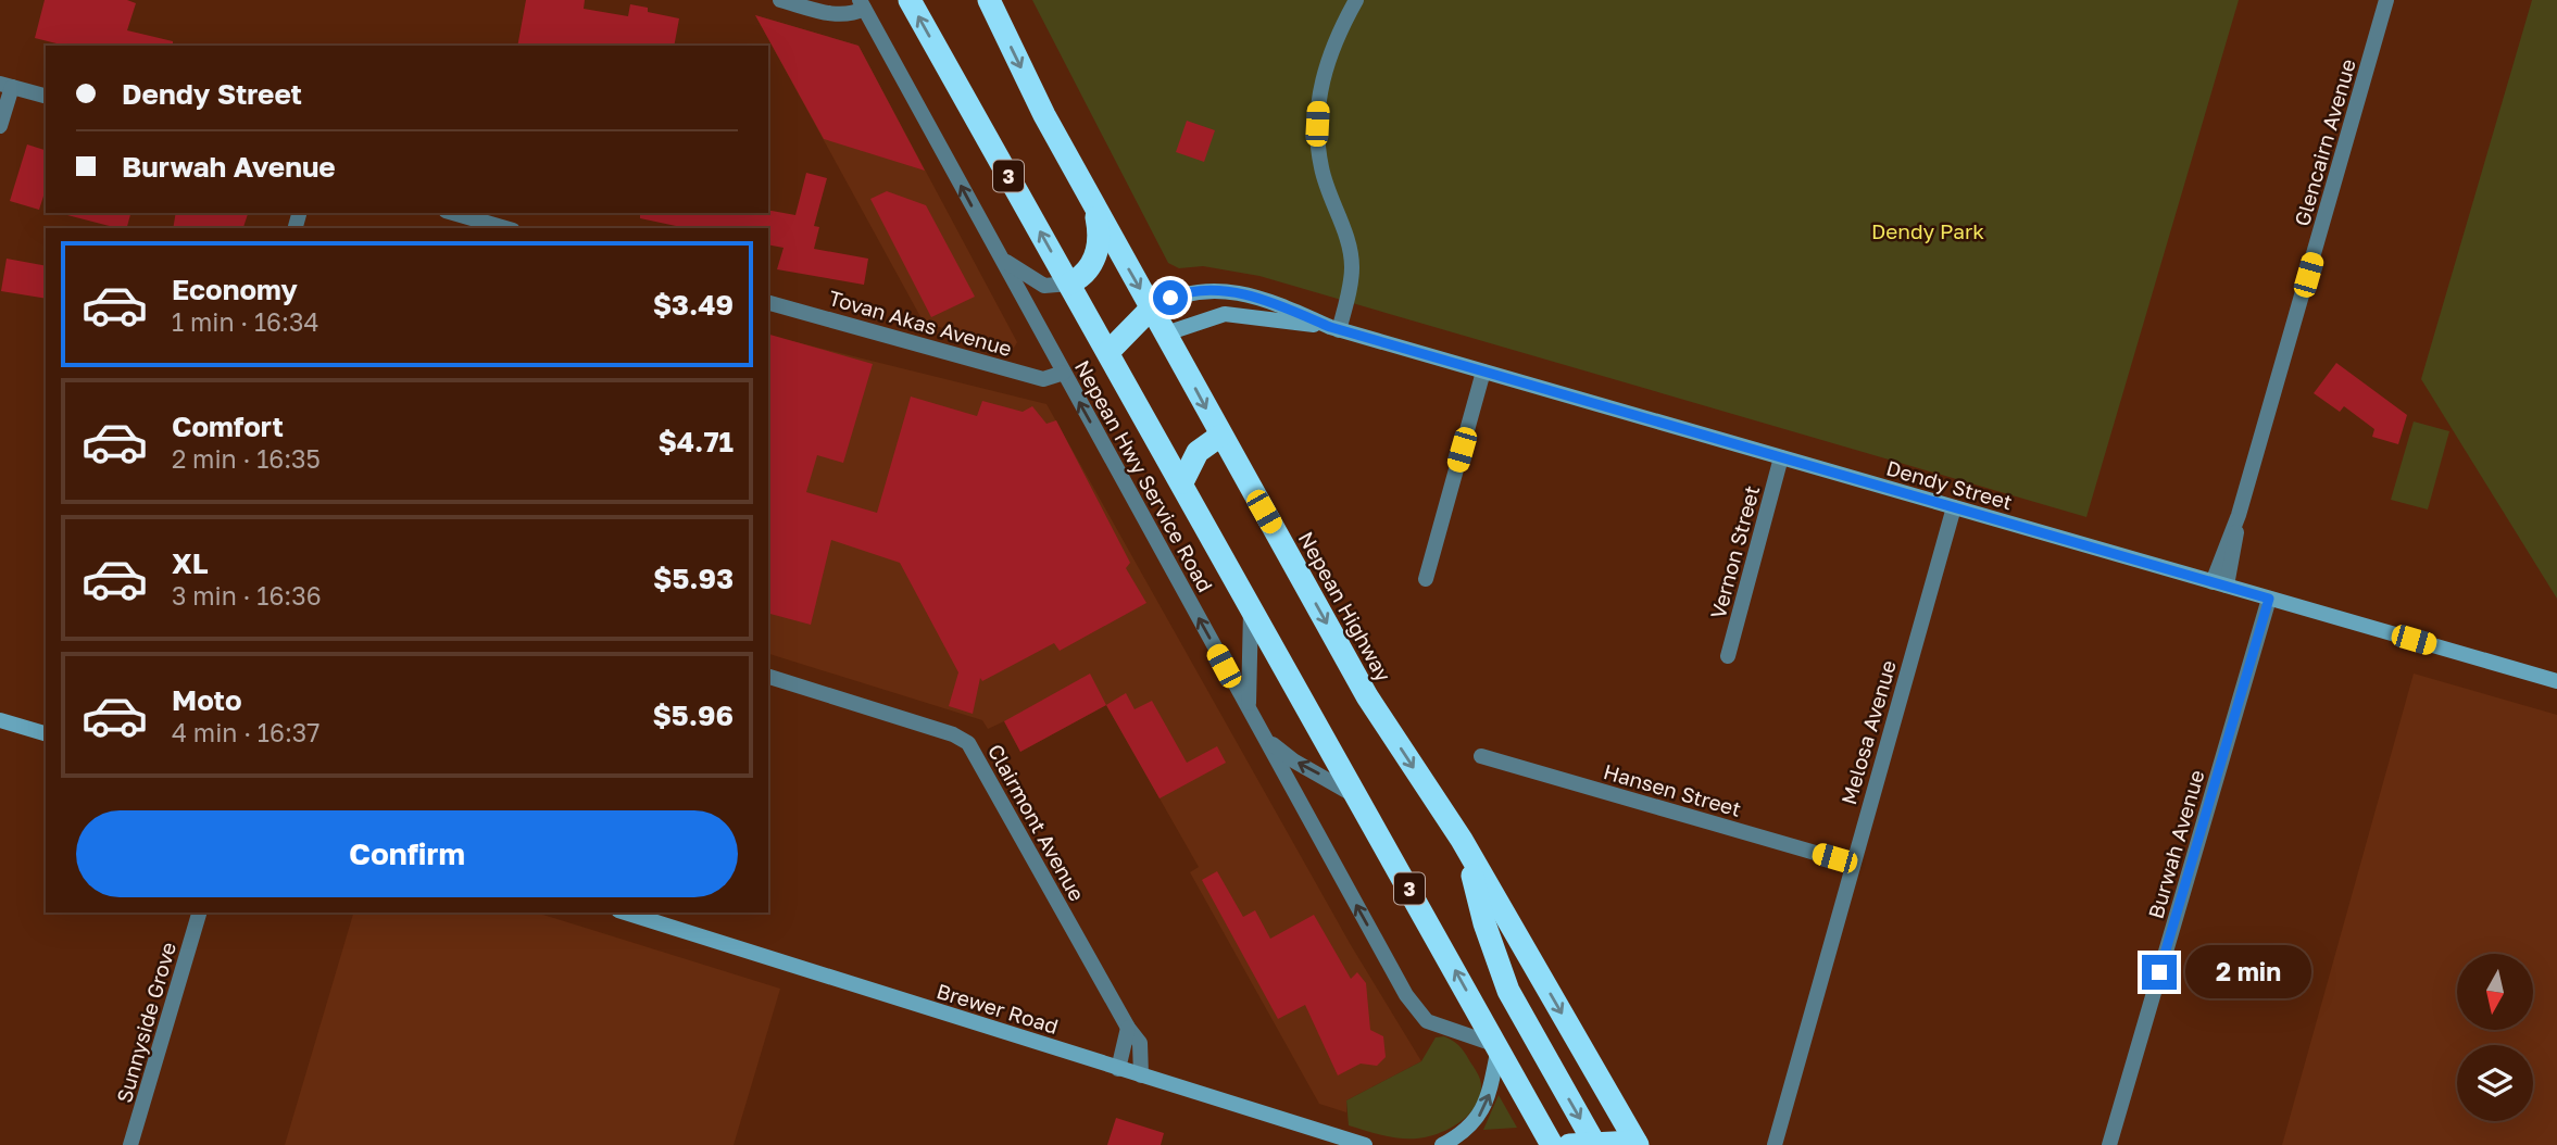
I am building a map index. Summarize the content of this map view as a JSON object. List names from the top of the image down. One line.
{"streets":{"highway":["3","Nepean Highway"],"street":["Glencairn Avenue","Tovan Akas Avenue","Nepean Hwy Service Road","Dendy Street","Vernon Street","Melosa Avenue","Hansen Street","Clairmont Avenue","Burwah Avenue","Brewer Road","Sunnyside Grove"]},"crossings":[["Glencairn Avenue","Dendy Street"],["3","Nepean Hwy Service Road"],["Tovan Akas Avenue","Nepean Hwy Service Road"],["Dendy Street","Vernon Street"],["Dendy Street","Nepean Highway"],["Dendy Street","Melosa Avenue"],["Dendy Street","Burwah Avenue"],["Melosa Avenue","Hansen Street"],["Clairmont Avenue","Brewer Road"]],"one_way":["Nepean Hwy Service Road"],"parks":["Dendy Park"],"north":"bottom","page":{"banner":["Dendy Street","Burwah Avenue"],"list":[{"name":"Economy","note":"1 min · 16:34","value":"$3.49"},{"name":"Comfort","note":"2 min · 16:35","value":"$4.71"},{"name":"XL","note":"3 min · 16:36","value":"$5.93"},{"name":"Moto","note":"4 min · 16:37","value":"$5.96"}],"buttons":"Confirm","bubble":"2 min"}}
